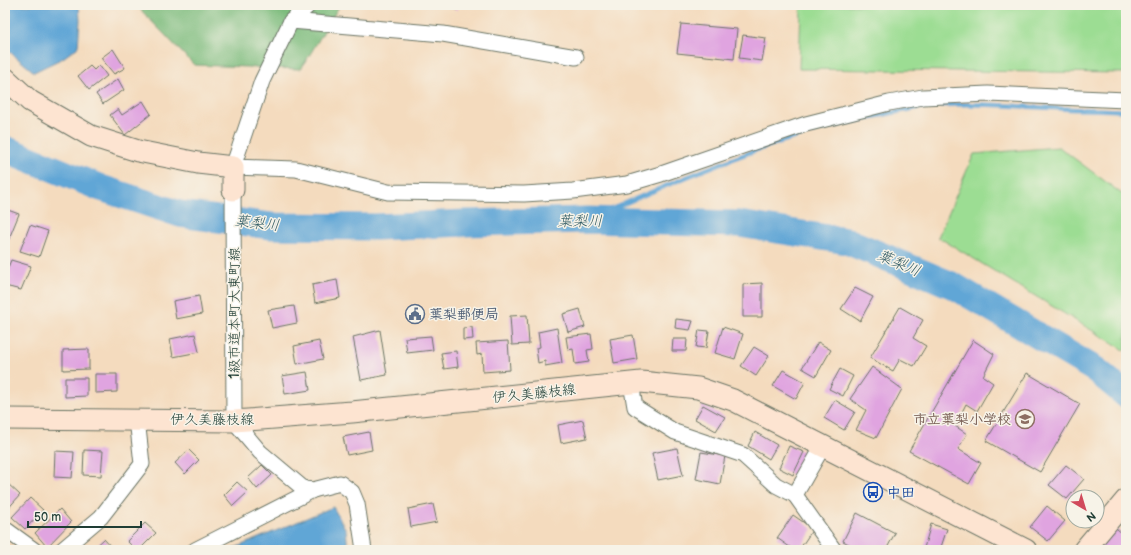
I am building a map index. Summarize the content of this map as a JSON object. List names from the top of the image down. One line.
{"streets":{"main road":["1級市道本町大東町線","伊久美藤枝線"]},"crossings":[["1級市道本町大東町線","伊久美藤枝線"]],"water":["葉梨川"],"places":{"public building":["葉梨郵便局"],"school or university":["市立葉梨小学校"],"bus stop":["中田"]},"scale_bar":"50 m","north":"bottom right"}
